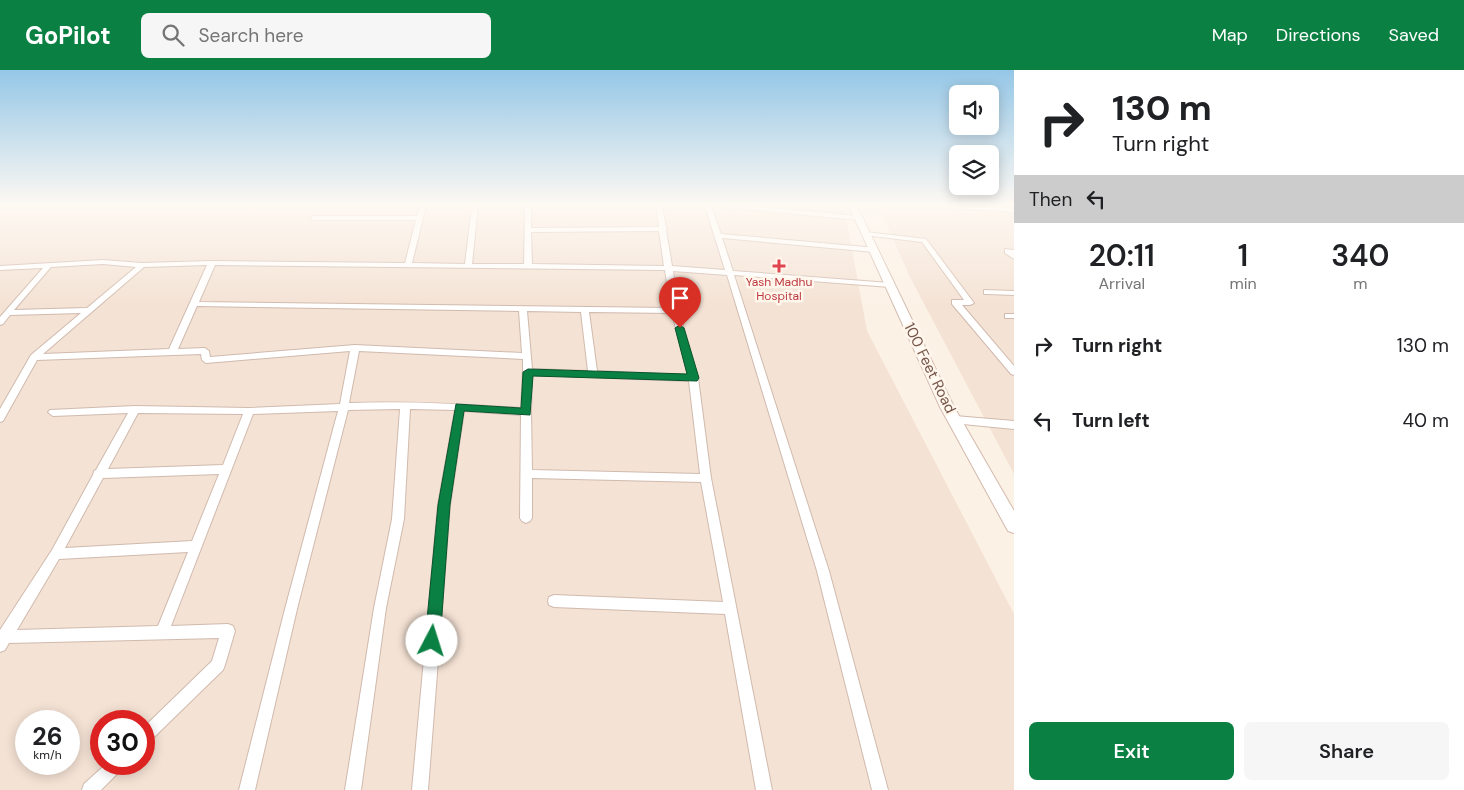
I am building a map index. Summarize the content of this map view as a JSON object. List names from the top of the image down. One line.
{"streets":{"main road":["100 Feet Road"]},"places":{"health":["Yash Madhu Hospital"]},"page":{"header":"GoPilot","search":"Search here","nav":["Map","Directions","Saved"],"turn":["130 m","Turn right"],"then":"Then","eta":["20:11","Arrival","1","min","340","m"],"list":[{"name":"Turn right","value":"130 m"},{"name":"Turn left","value":"40 m"}],"speed":"26 km/h","limit":"30","buttons":["Exit","Share"]}}
